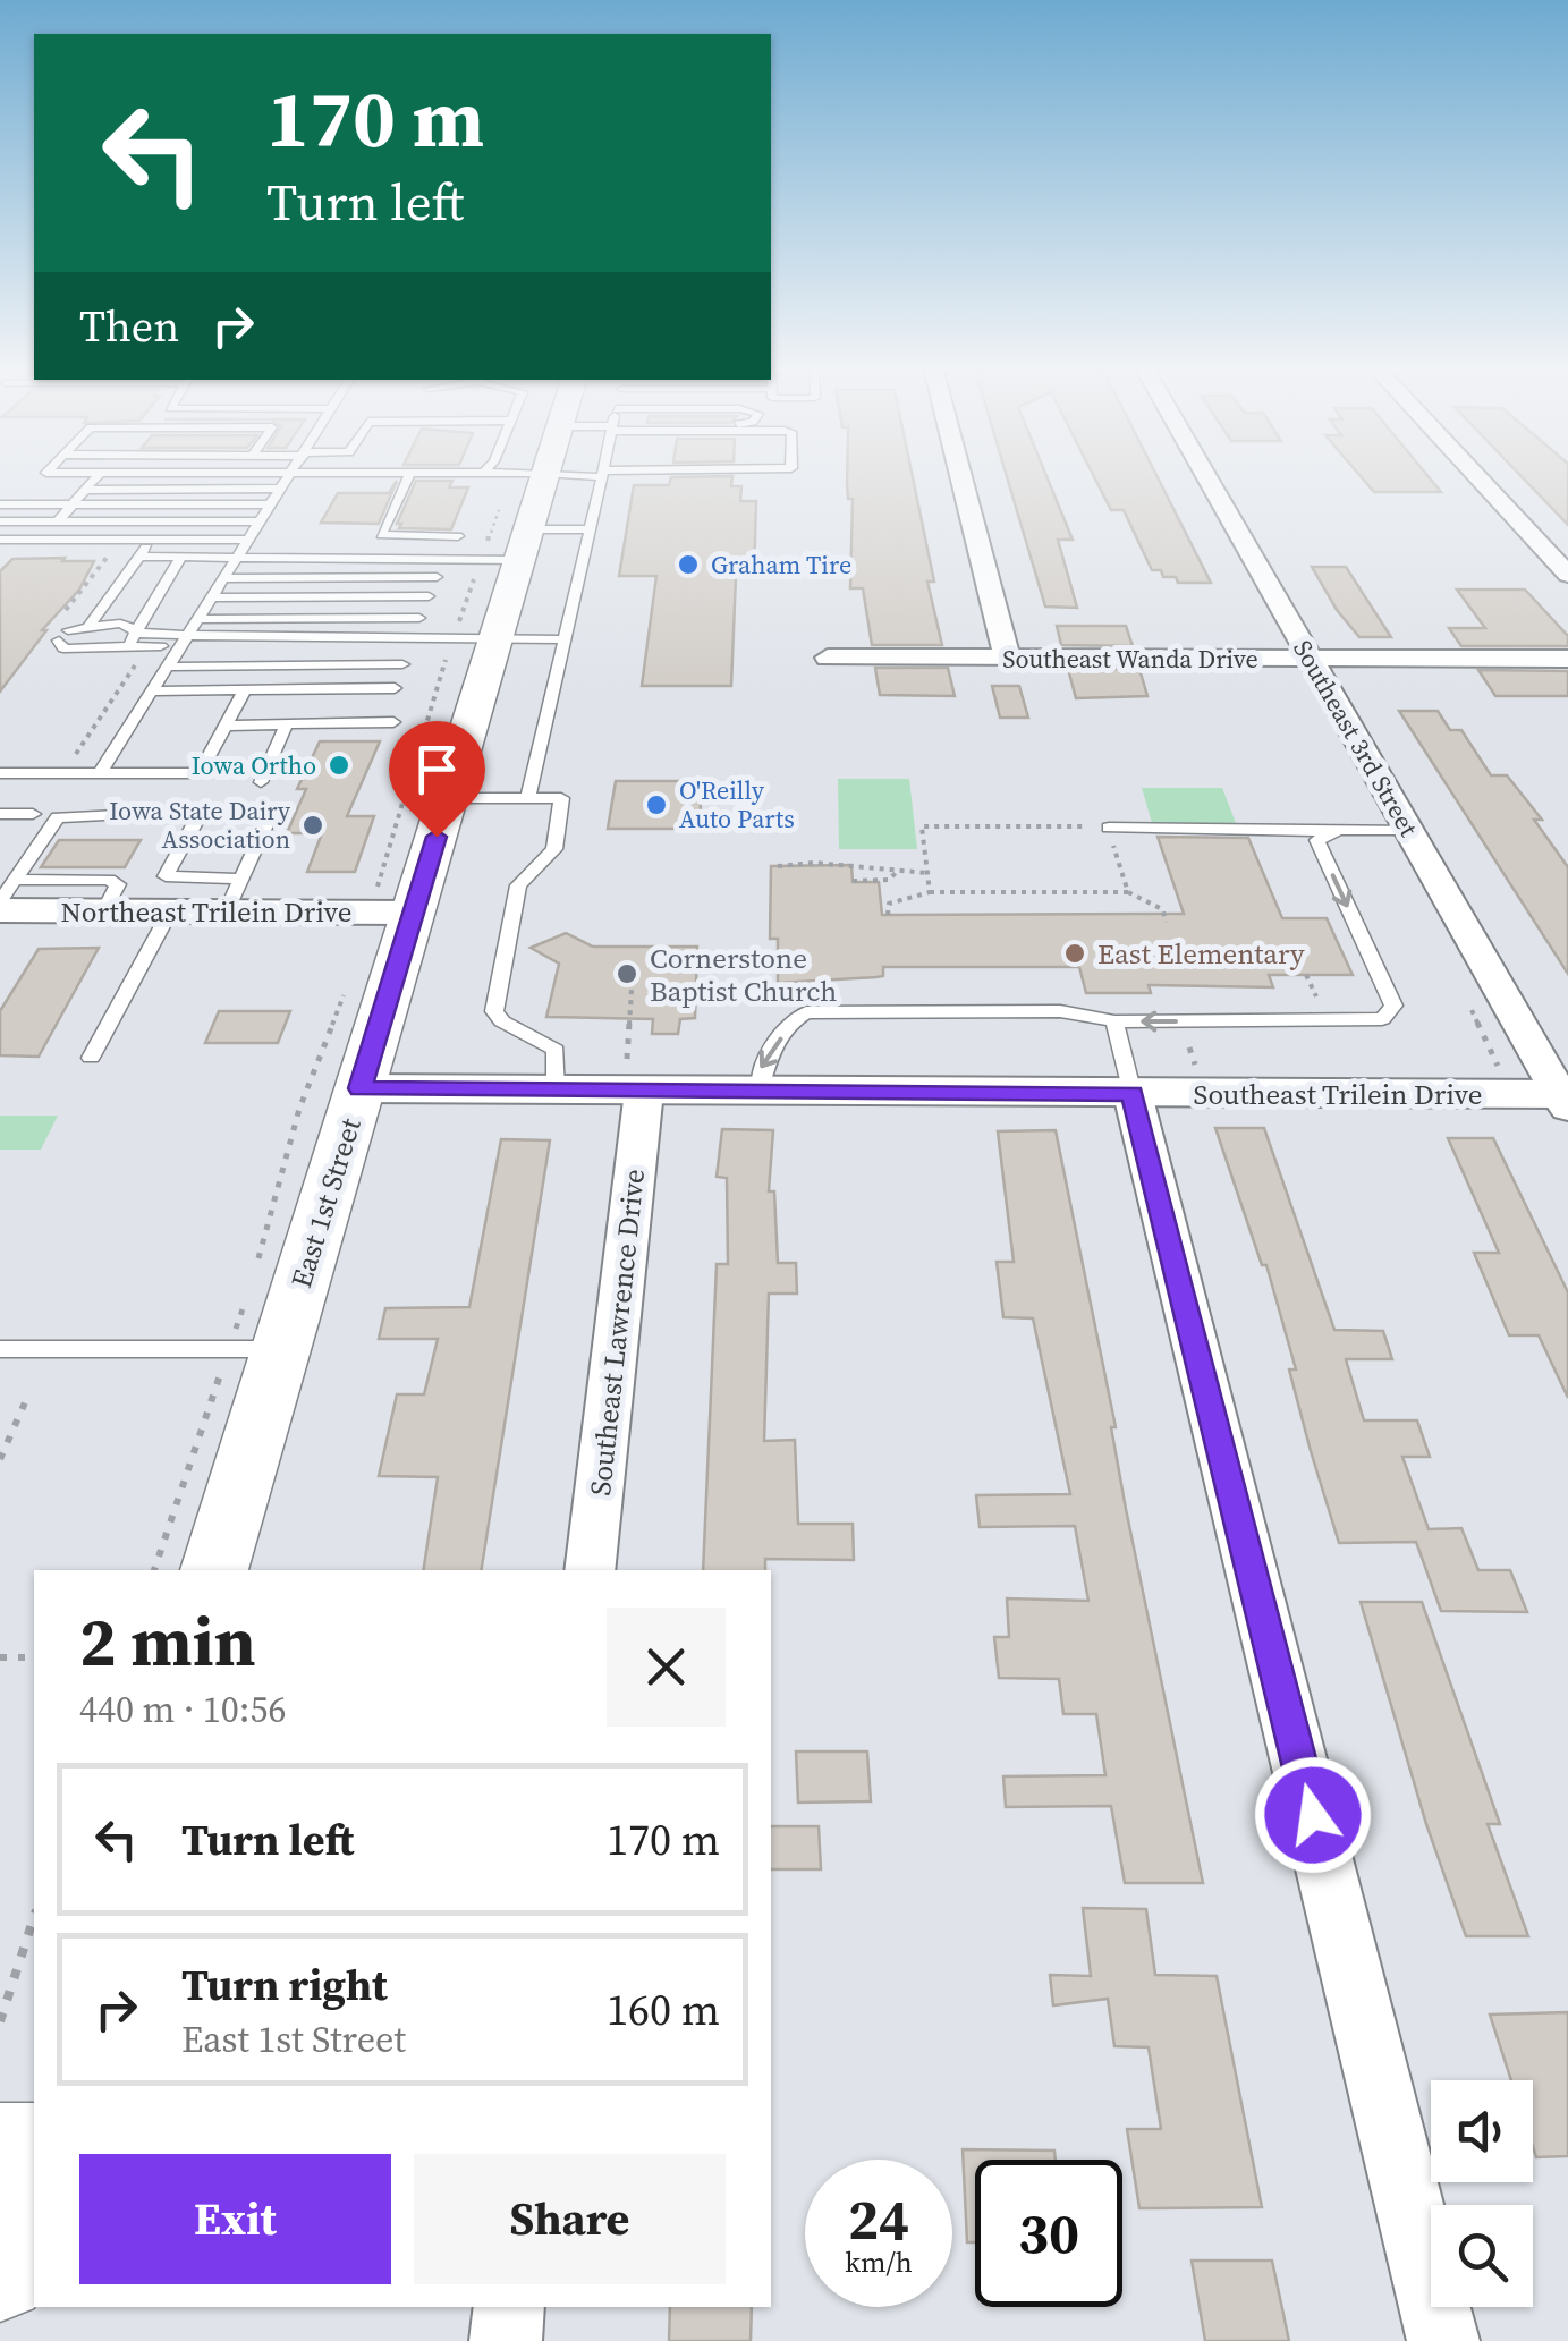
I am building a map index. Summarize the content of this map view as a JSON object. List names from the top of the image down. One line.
{"streets":{"main road":["East 1st Street"],"street":["Southeast Wanda Drive","Southeast 3rd Street","Northeast Trilein Drive","Southeast Trilein Drive","Southeast Lawrence Drive"]},"crossings":[["Southeast Wanda Drive","Southeast 3rd Street"],["Southeast 3rd Street","Southeast Trilein Drive"],["Northeast Trilein Drive","East 1st Street"],["Southeast Trilein Drive","East 1st Street"],["Southeast Trilein Drive","Southeast Lawrence Drive"]],"places":["Graham Tire","Iowa Ortho","O'Reilly Auto Parts","Iowa State Dairy Association","East Elementary","Cornerstone Baptist Church"],"page":{"turn":["170 m","Turn left"],"then":"Then","heading":["2 min","440 m · 10:56"],"list":[{"name":"Turn left","value":"170 m"},{"name":"Turn right","note":"East 1st Street","value":"160 m"}],"buttons":["Exit","Share"],"speed":"24 km/h","limit":"30"}}
